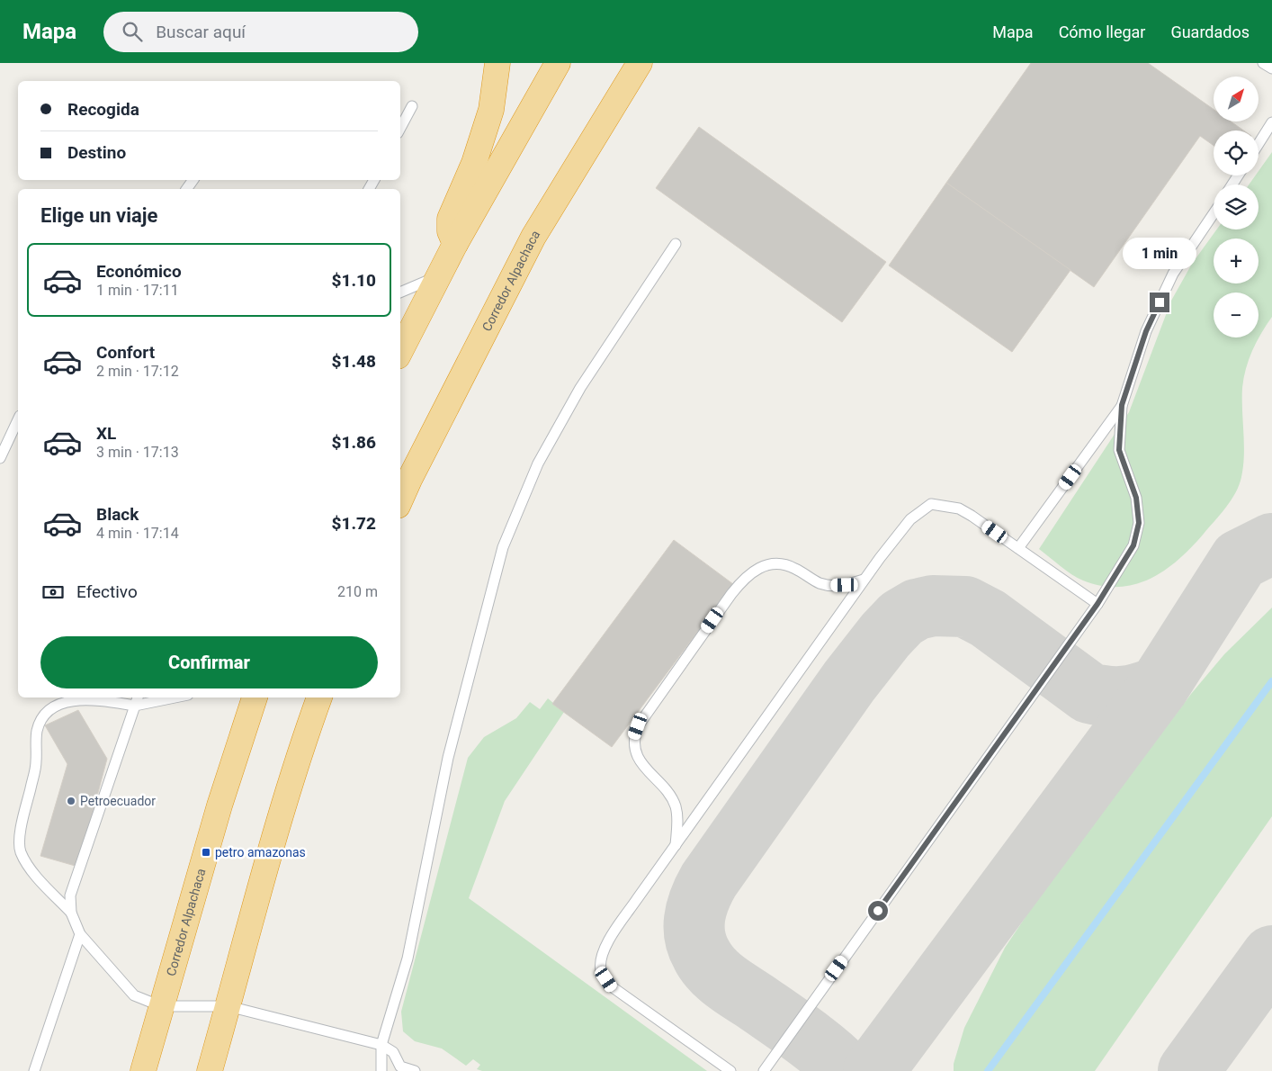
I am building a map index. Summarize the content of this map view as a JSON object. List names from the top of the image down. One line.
{"streets":{"highway":["Corredor Alpachaca"]},"places":{"other":["Petroecuador"],"transit":["petro amazonas"]},"north":"top right","page":{"header":"Mapa","search":"Buscar aquí","nav":["Mapa","Cómo llegar","Guardados"],"map_buttons":["+","−"],"banner":["Recogida","Destino"],"heading":"Elige un viaje","bubble":"1 min","list":[{"name":"Económico","note":"1 min · 17:11","value":"$1.10"},{"name":"Confort","note":"2 min · 17:12","value":"$1.48"},{"name":"XL","note":"3 min · 17:13","value":"$1.86"},{"name":"Black","note":"4 min · 17:14","value":"$1.72"}],"pay":["Efectivo","210 m"],"buttons":"Confirmar"}}
